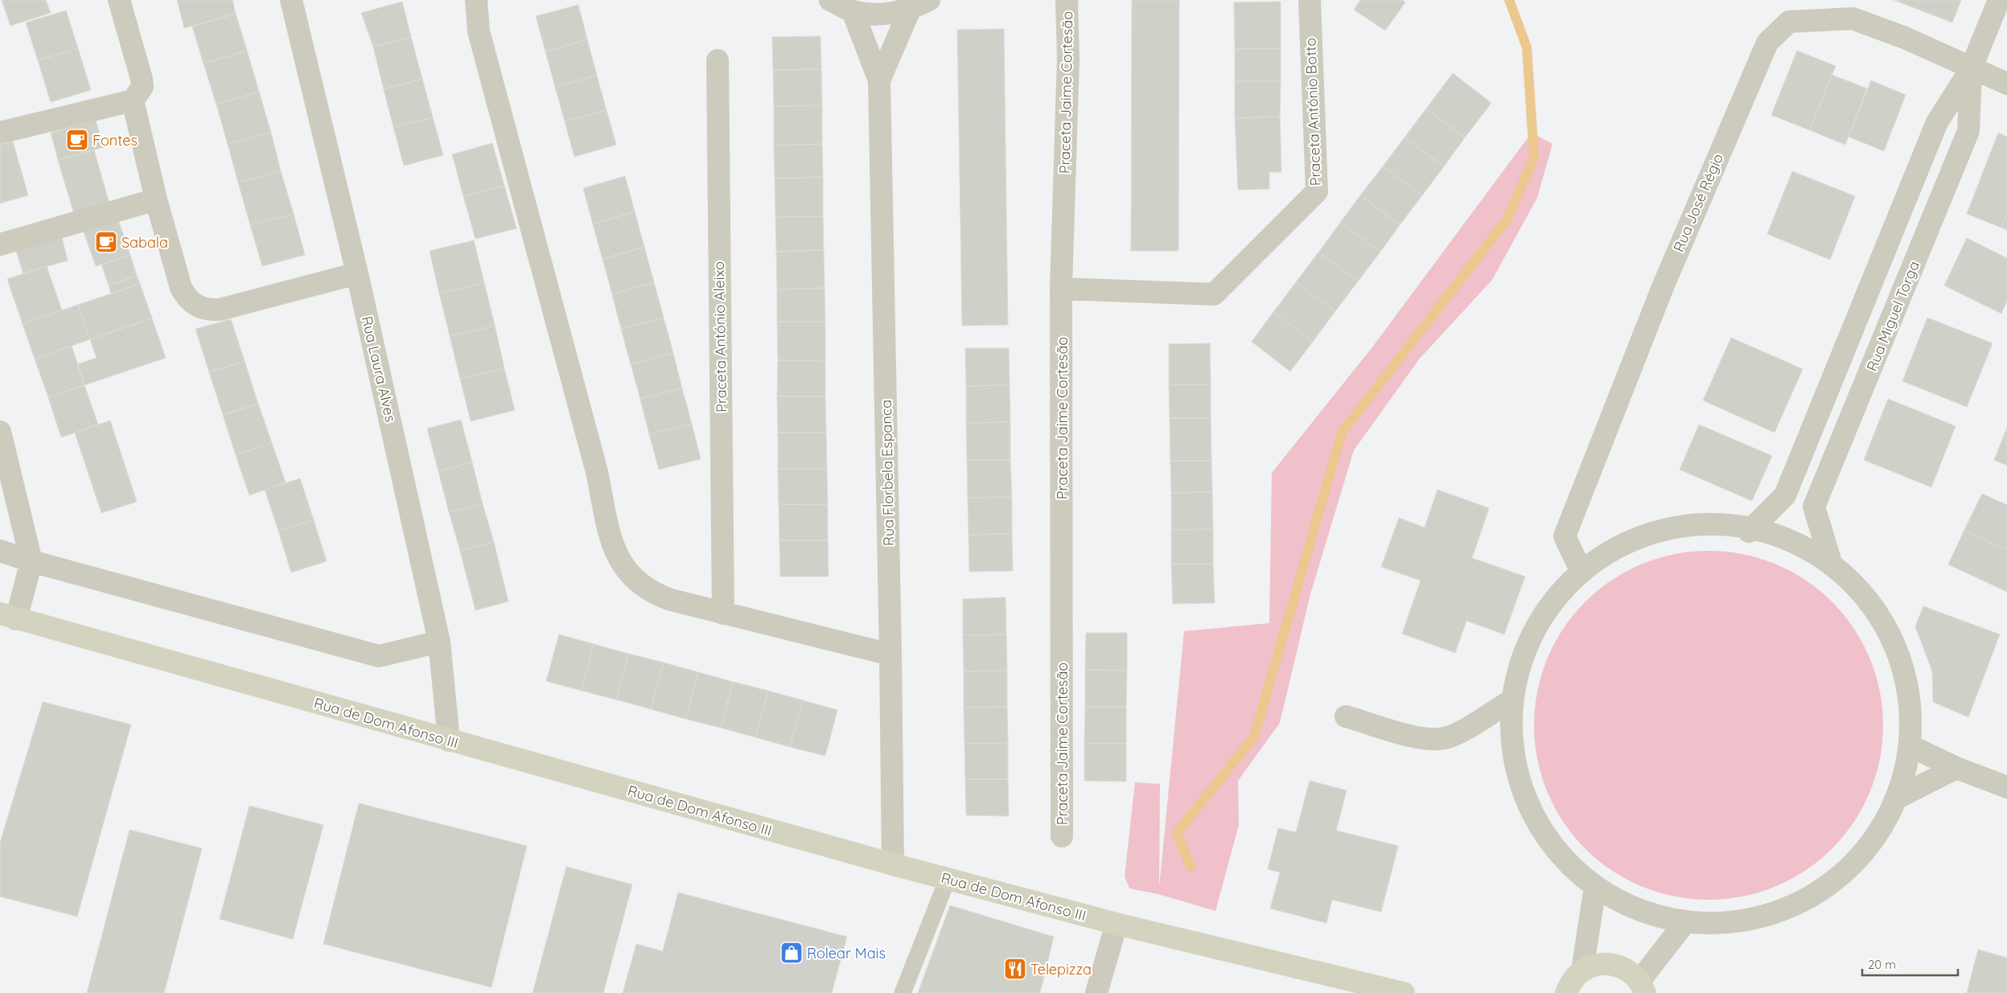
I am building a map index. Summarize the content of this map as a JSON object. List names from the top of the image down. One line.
{"streets":{"main road":["Rua de Dom Afonso III"],"street":["Praceta Jaime Cortesão","Praceta António Botto","Rua José Régio","Rua Miguel Torga","Praceta António Aleixo","Rua Laura Alves","Rua Florbela Espanca"]},"crossings":[["Praceta Jaime Cortesão","Praceta António Botto"],["Rua José Régio","Rua Miguel Torga"],["Rua Laura Alves","Rua de Dom Afonso III"],["Rua Florbela Espanca","Rua de Dom Afonso III"]],"places":{"cafe":["Fontes","Sabala"],"shop":["Rolear Mais"],"restaurant":["Telepizza"]},"scale_bar":"20 m"}
